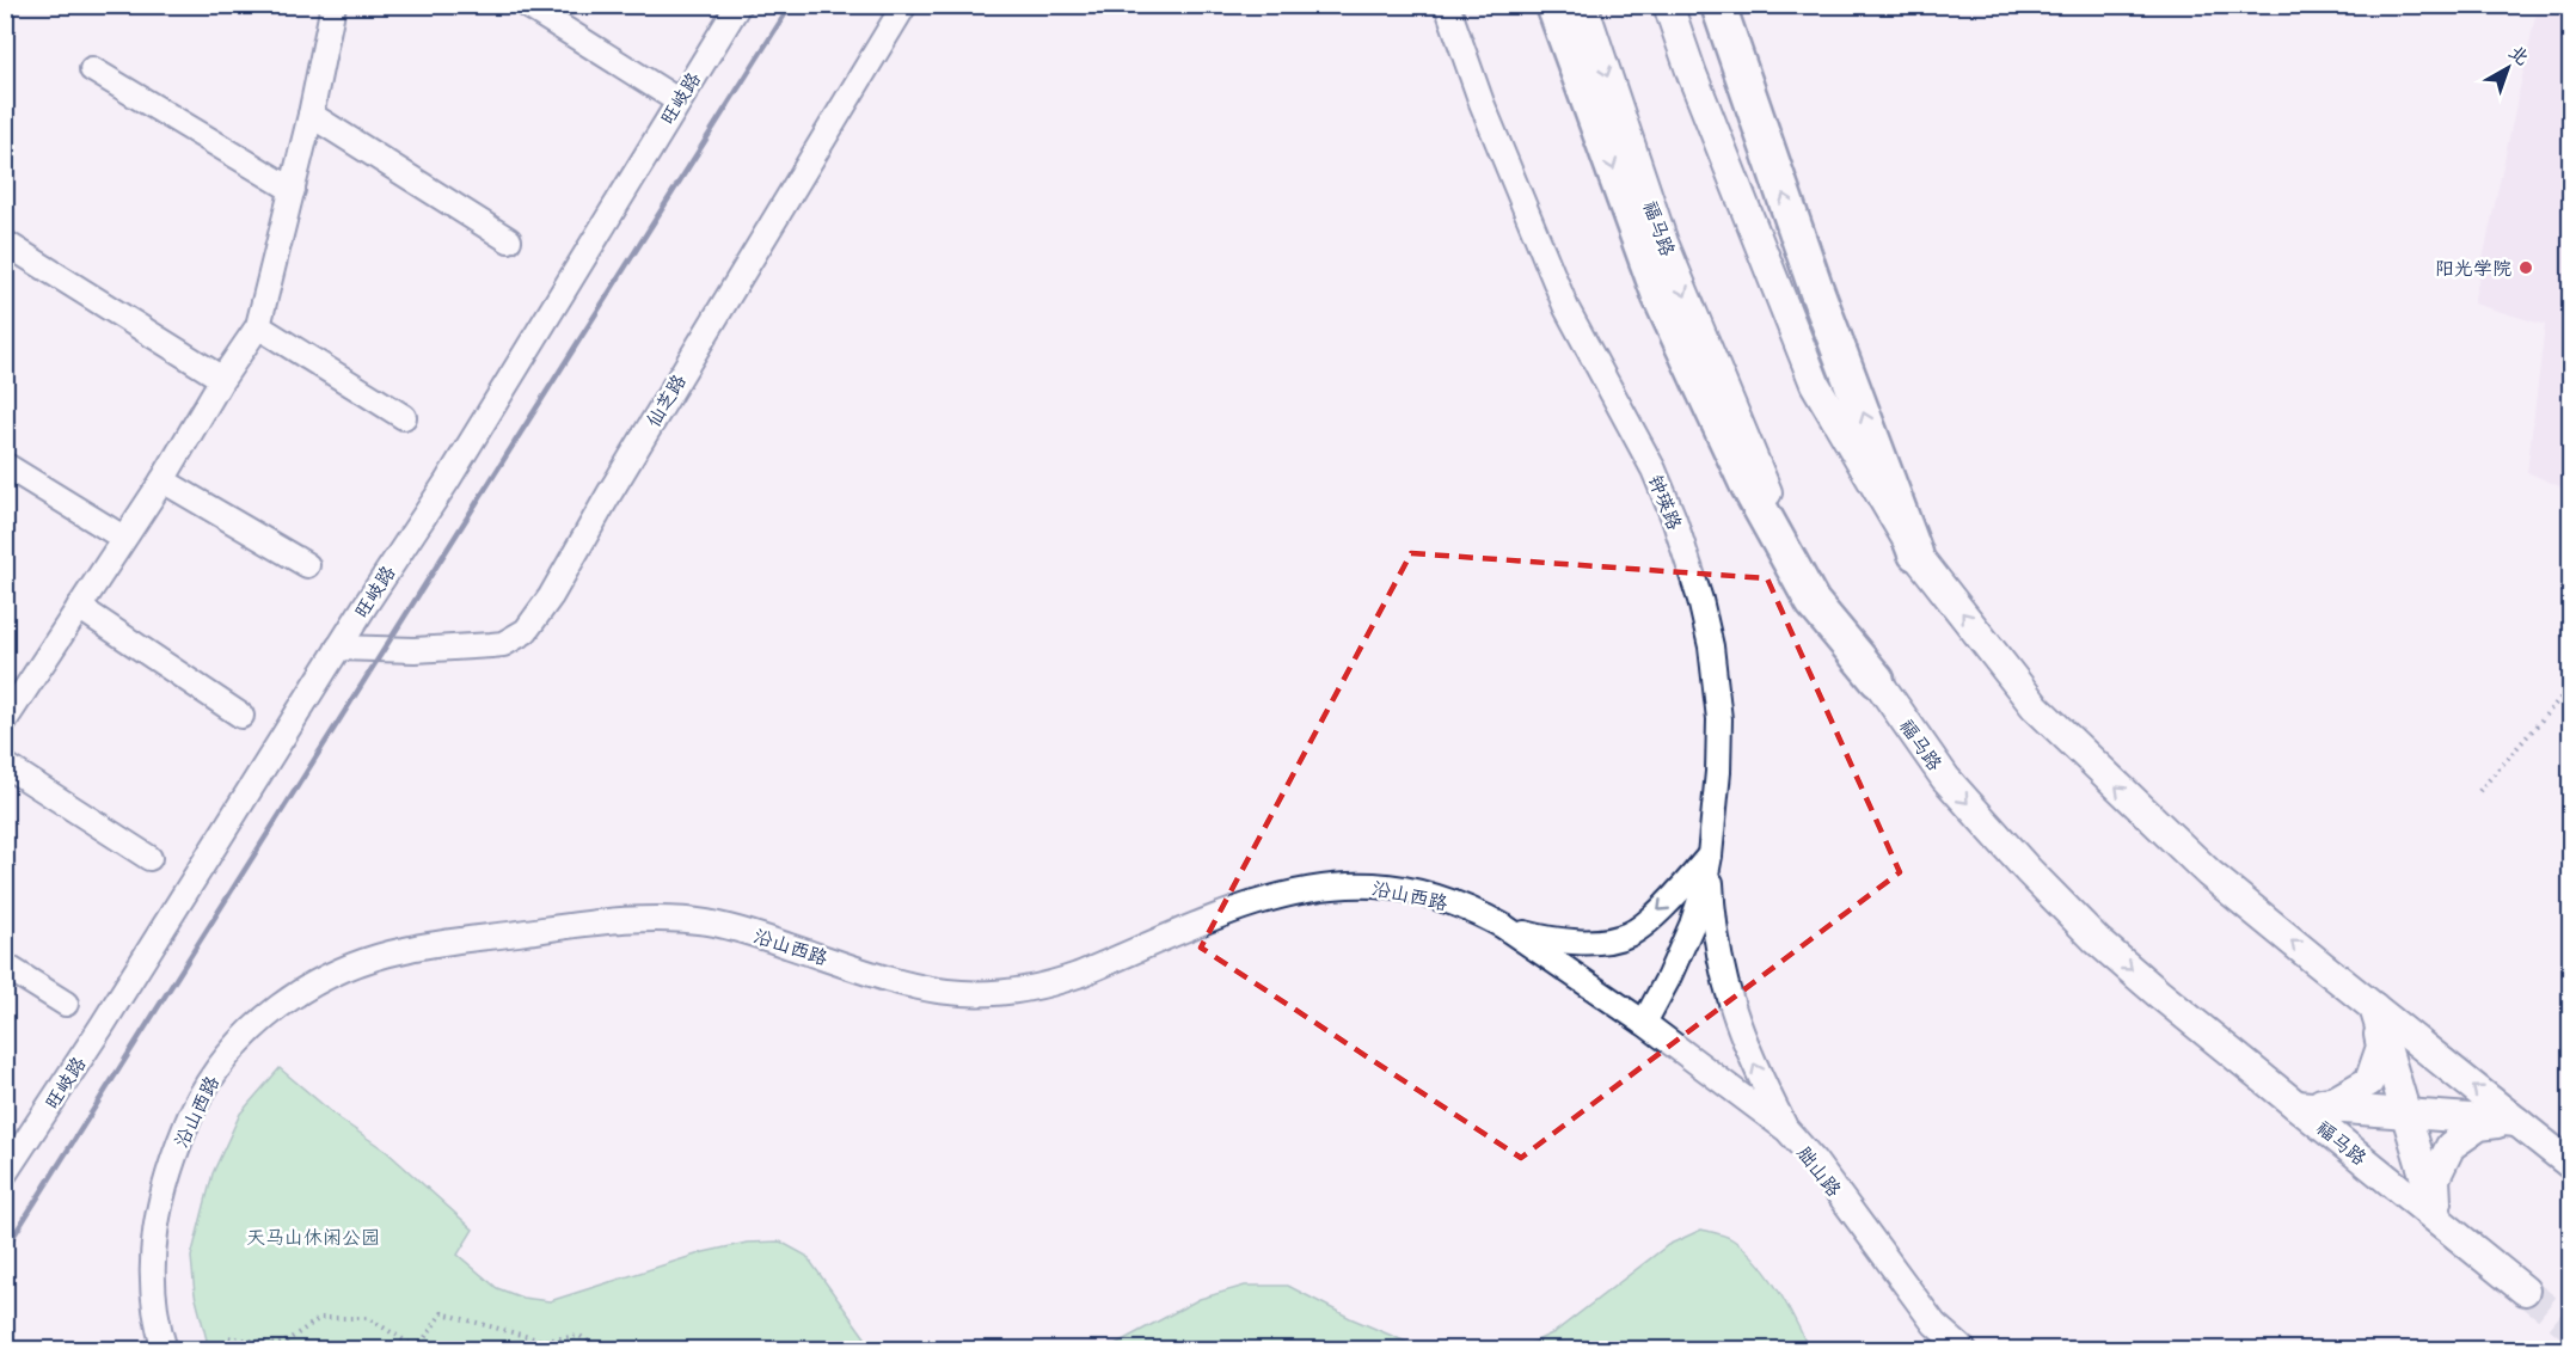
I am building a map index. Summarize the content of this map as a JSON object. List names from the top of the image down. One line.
{"streets":{"main road":["福马路"],"street":["旺岐路","仙芝路","钟瑛路","沿山西路","胐山路"]},"crossings":[["旺岐路","仙芝路"],["钟瑛路","沿山西路"],["钟瑛路","胐山路"],["沿山西路","胐山路"]],"parks":["天马山休闲公园"],"places":["阳光学院"],"north":"top right"}
